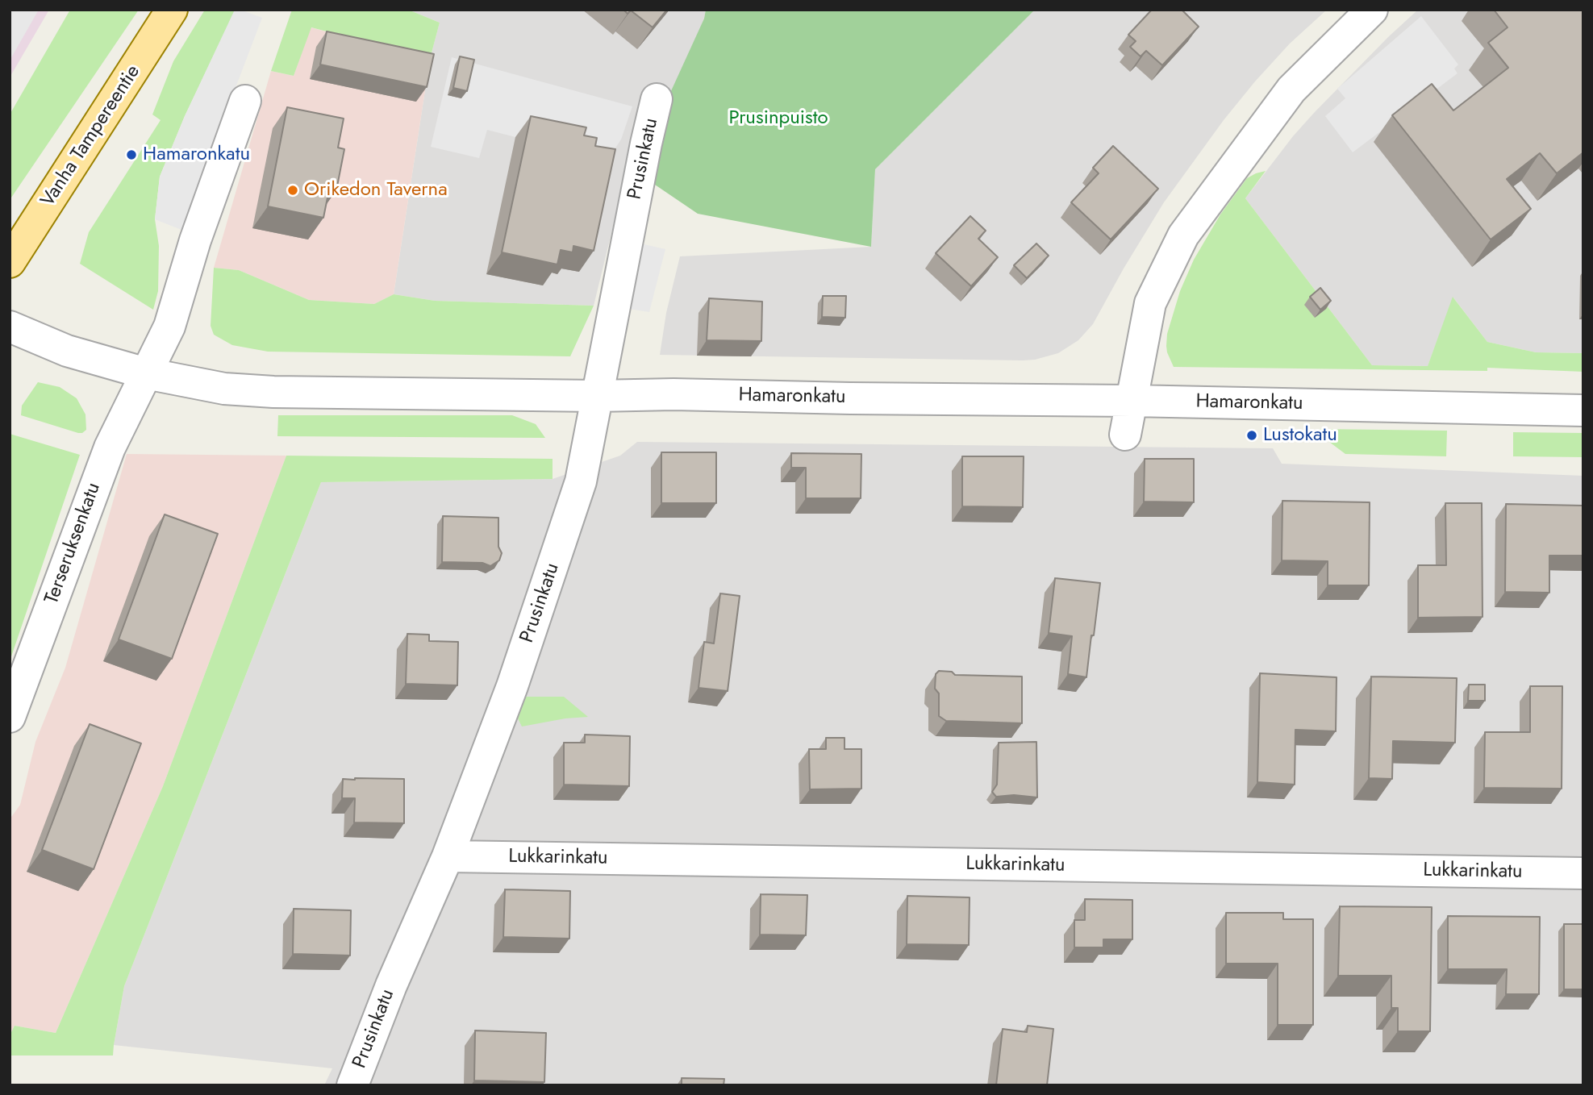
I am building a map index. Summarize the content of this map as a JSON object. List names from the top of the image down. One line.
{"streets":{"main road":["Vanha Tampereentie"],"street":["Prusinkatu","Hamaronkatu","Terseruksenkatu","Lukkarinkatu"]},"crossings":[["Prusinkatu","Hamaronkatu"],["Prusinkatu","Lukkarinkatu"],["Hamaronkatu","Terseruksenkatu"]],"parks":["Prusinpuisto"],"places":["Hamaronkatu","Orikedon Taverna","Lustokatu"]}
